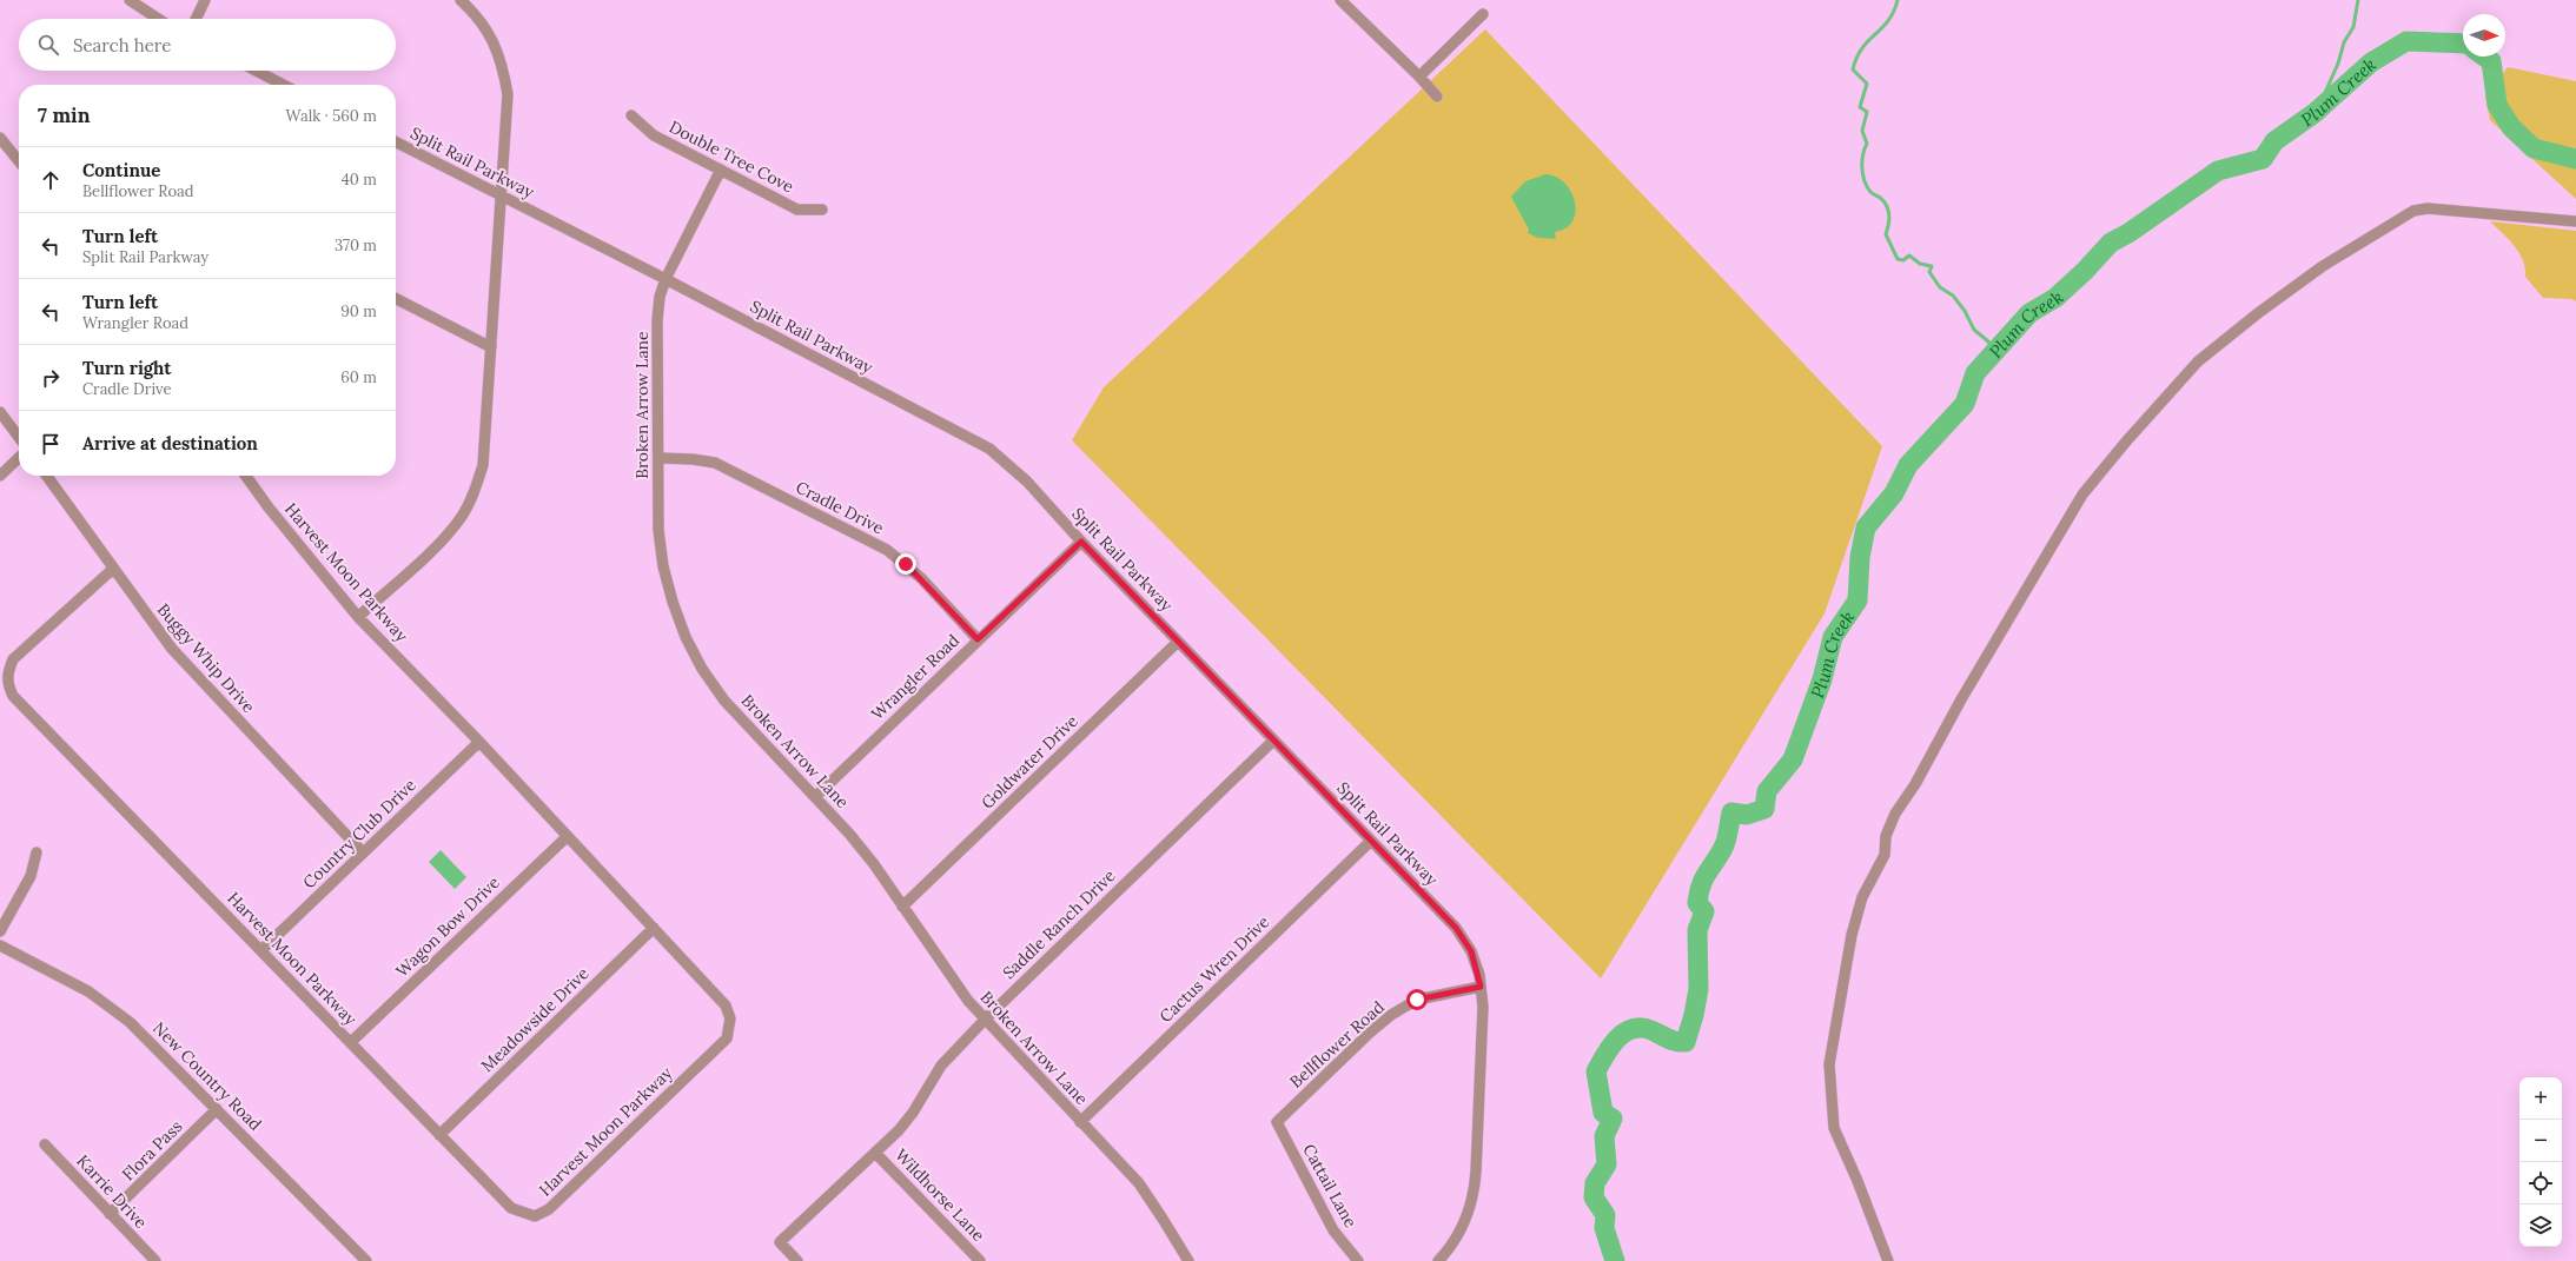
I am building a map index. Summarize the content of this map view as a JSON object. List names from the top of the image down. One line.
{"streets":{"street":["Double Tree Cove","Split Rail Parkway","Broken Arrow Lane","Cradle Drive","Harvest Moon Parkway","Buggy Whip Drive","Wrangler Road","Goldwater Drive","Country Club Drive","Saddle Ranch Drive","Wagon Bow Drive","Cactus Wren Drive","Meadowside Drive","Bellflower Road","New Country Road","Flora Pass","Cattail Lane","Karrie Drive","Wildhorse Lane"]},"crossings":[["Double Tree Cove","Broken Arrow Lane"],["Split Rail Parkway","Broken Arrow Lane"],["Split Rail Parkway","Wrangler Road"],["Split Rail Parkway","Goldwater Drive"],["Split Rail Parkway","Saddle Ranch Drive"],["Split Rail Parkway","Cactus Wren Drive"],["Split Rail Parkway","Bellflower Road"],["Broken Arrow Lane","Cradle Drive"],["Broken Arrow Lane","Wrangler Road"],["Broken Arrow Lane","Goldwater Drive"],["Broken Arrow Lane","Saddle Ranch Drive"],["Broken Arrow Lane","Cactus Wren Drive"],["Cradle Drive","Wrangler Road"],["Harvest Moon Parkway","Buggy Whip Drive"],["Harvest Moon Parkway","Country Club Drive"],["Harvest Moon Parkway","Wagon Bow Drive"],["Harvest Moon Parkway","Meadowside Drive"],["Buggy Whip Drive","Country Club Drive"],["Saddle Ranch Drive","Wildhorse Lane"],["Bellflower Road","Cattail Lane"],["New Country Road","Flora Pass"],["Flora Pass","Karrie Drive"]],"water":["Plum Creek"],"north":"right","page":{"search":"Search here","heading":["7 min","Walk · 560 m"],"list":[["Continue","Bellflower Road","40 m"],["Turn left","Split Rail Parkway","370 m"],["Turn left","Wrangler Road","90 m"],["Turn right","Cradle Drive","60 m"],"Arrive at destination"],"map_buttons":["+","−"]}}
